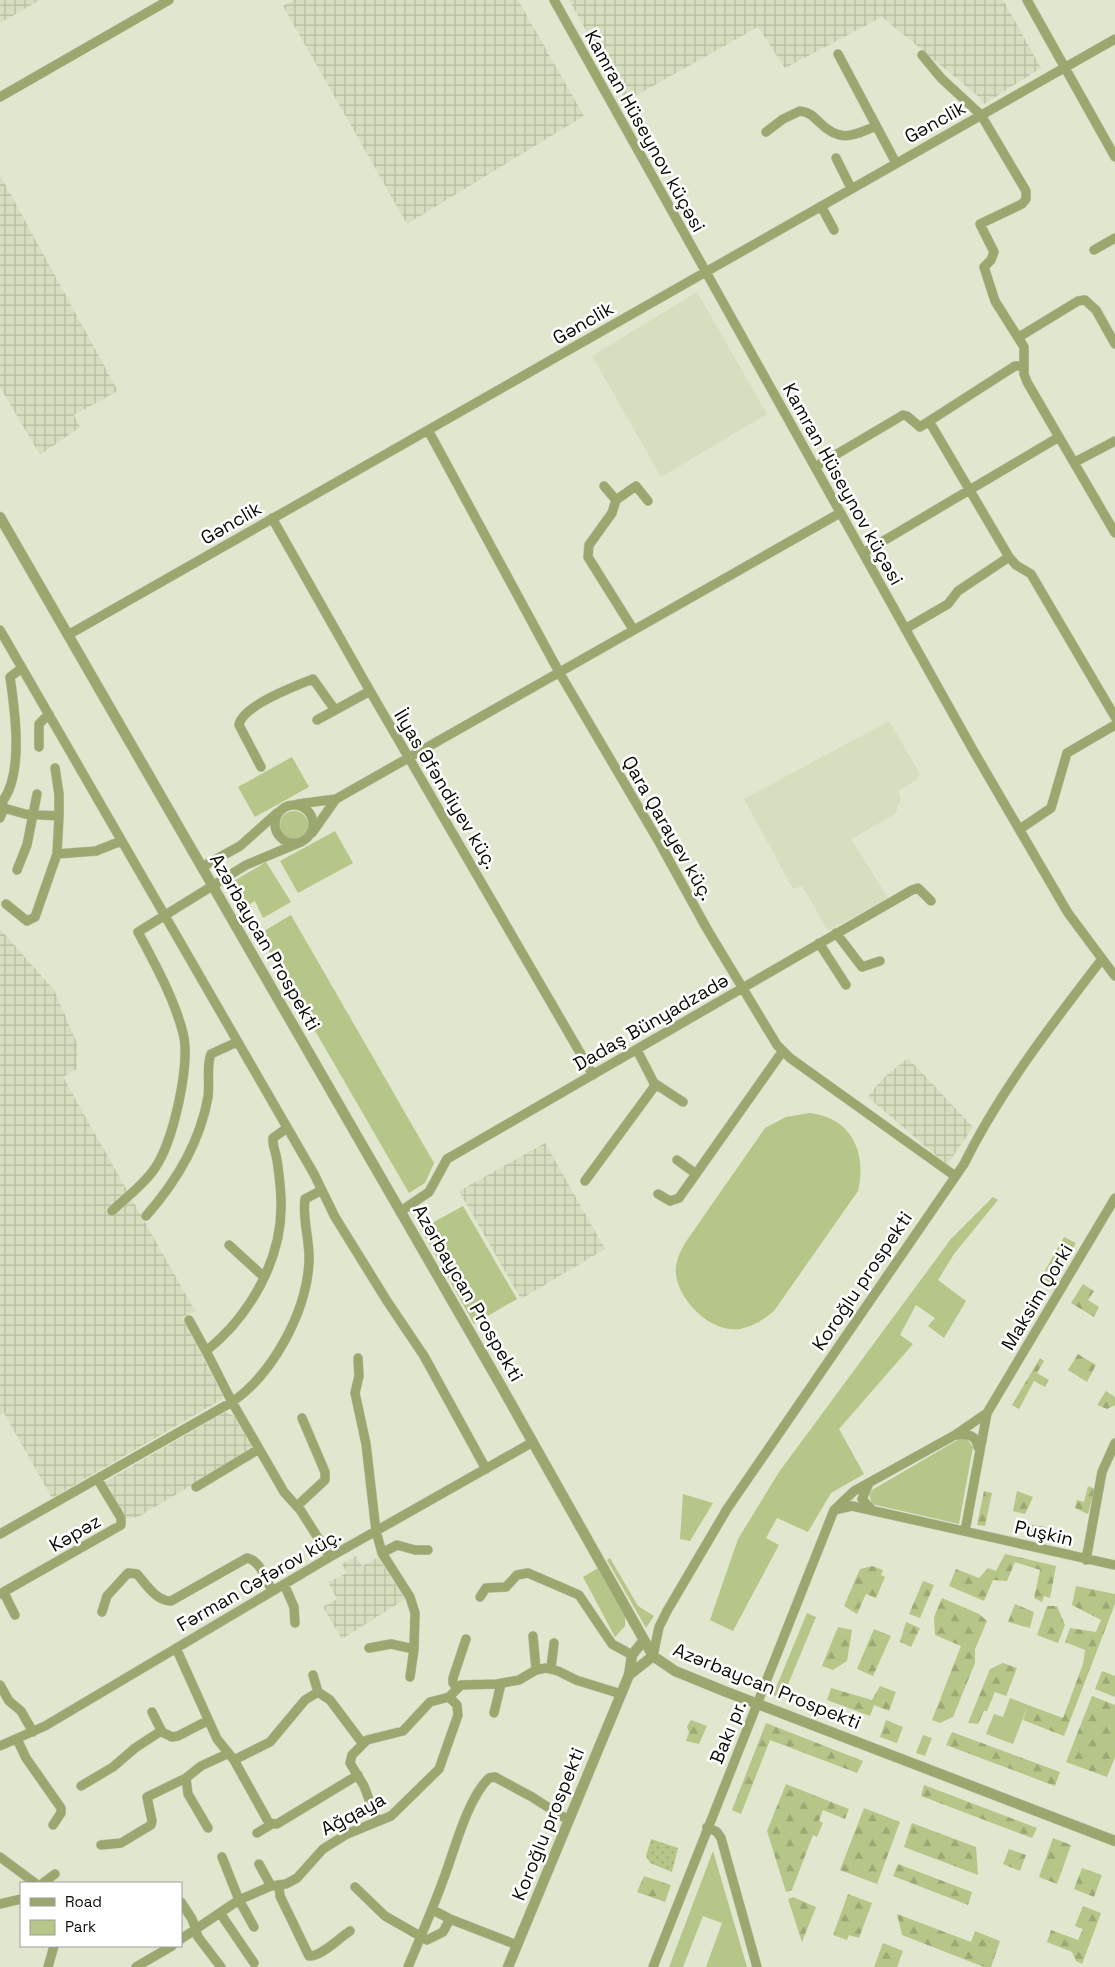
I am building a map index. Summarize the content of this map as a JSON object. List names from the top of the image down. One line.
{"streets":{"street":["Gənclik","Kamran Hüseynov küçəsi","İlyas Əfəndiyev küç.","Qara Qarayev küç.","Azərbaycan Prospekti","Dadaş Bünyadzadə","Koroğlu prospekti","Maksim Qorki","Kəpəz","Puşkin","Fərman Cəfərov küç.","Bakı pr.","Ağqaya"]},"crossings":[["Gənclik","Kamran Hüseynov küçəsi"],["Gənclik","İlyas Əfəndiyev küç."],["Gənclik","Qara Qarayev küç."],["Gənclik","Azərbaycan Prospekti"],["Kamran Hüseynov küçəsi","Koroğlu prospekti"],["İlyas Əfəndiyev küç.","Dadaş Bünyadzadə"],["Qara Qarayev küç.","Dadaş Bünyadzadə"],["Qara Qarayev küç.","Koroğlu prospekti"],["Azərbaycan Prospekti","Dadaş Bünyadzadə"],["Azərbaycan Prospekti","Fərman Cəfərov küç."],["Azərbaycan Prospekti","Bakı pr."],["Puşkin","Bakı pr."]],"legend":["Road","Park"]}
